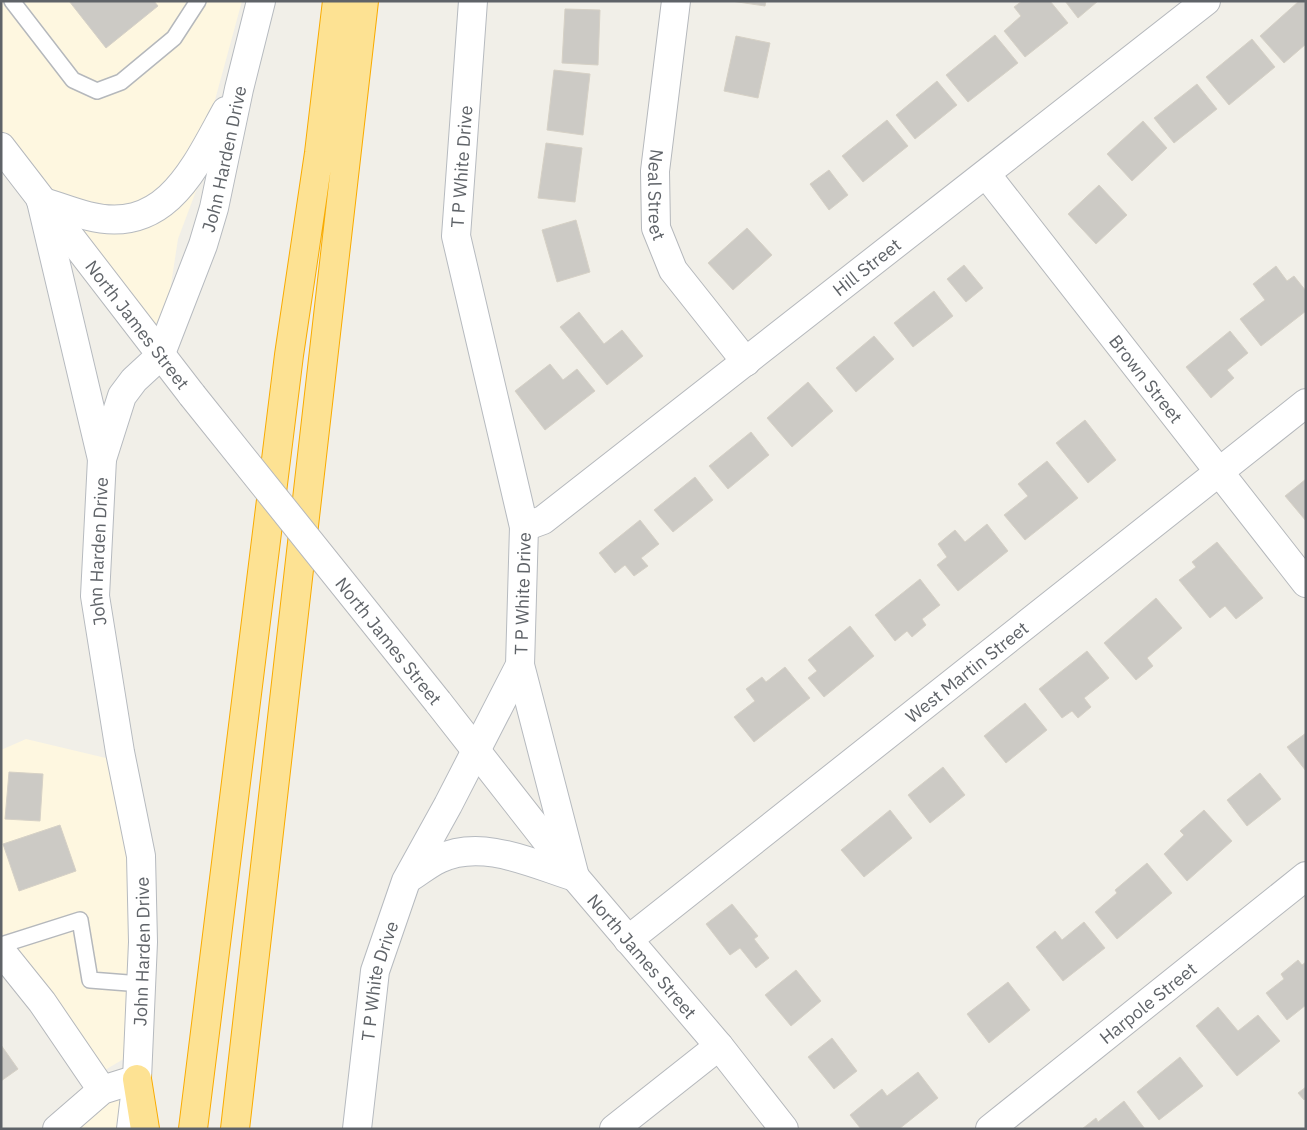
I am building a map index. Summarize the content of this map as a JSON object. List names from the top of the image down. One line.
{"streets":{"street":["John Harden Drive","T P White Drive","Neal Street","Hill Street","North James Street","Brown Street","West Martin Street","Harpole Street"]},"crossings":[["John Harden Drive","North James Street"],["T P White Drive","Hill Street"],["T P White Drive","North James Street"],["Neal Street","Hill Street"],["Hill Street","Brown Street"],["North James Street","West Martin Street"],["Brown Street","West Martin Street"]]}
